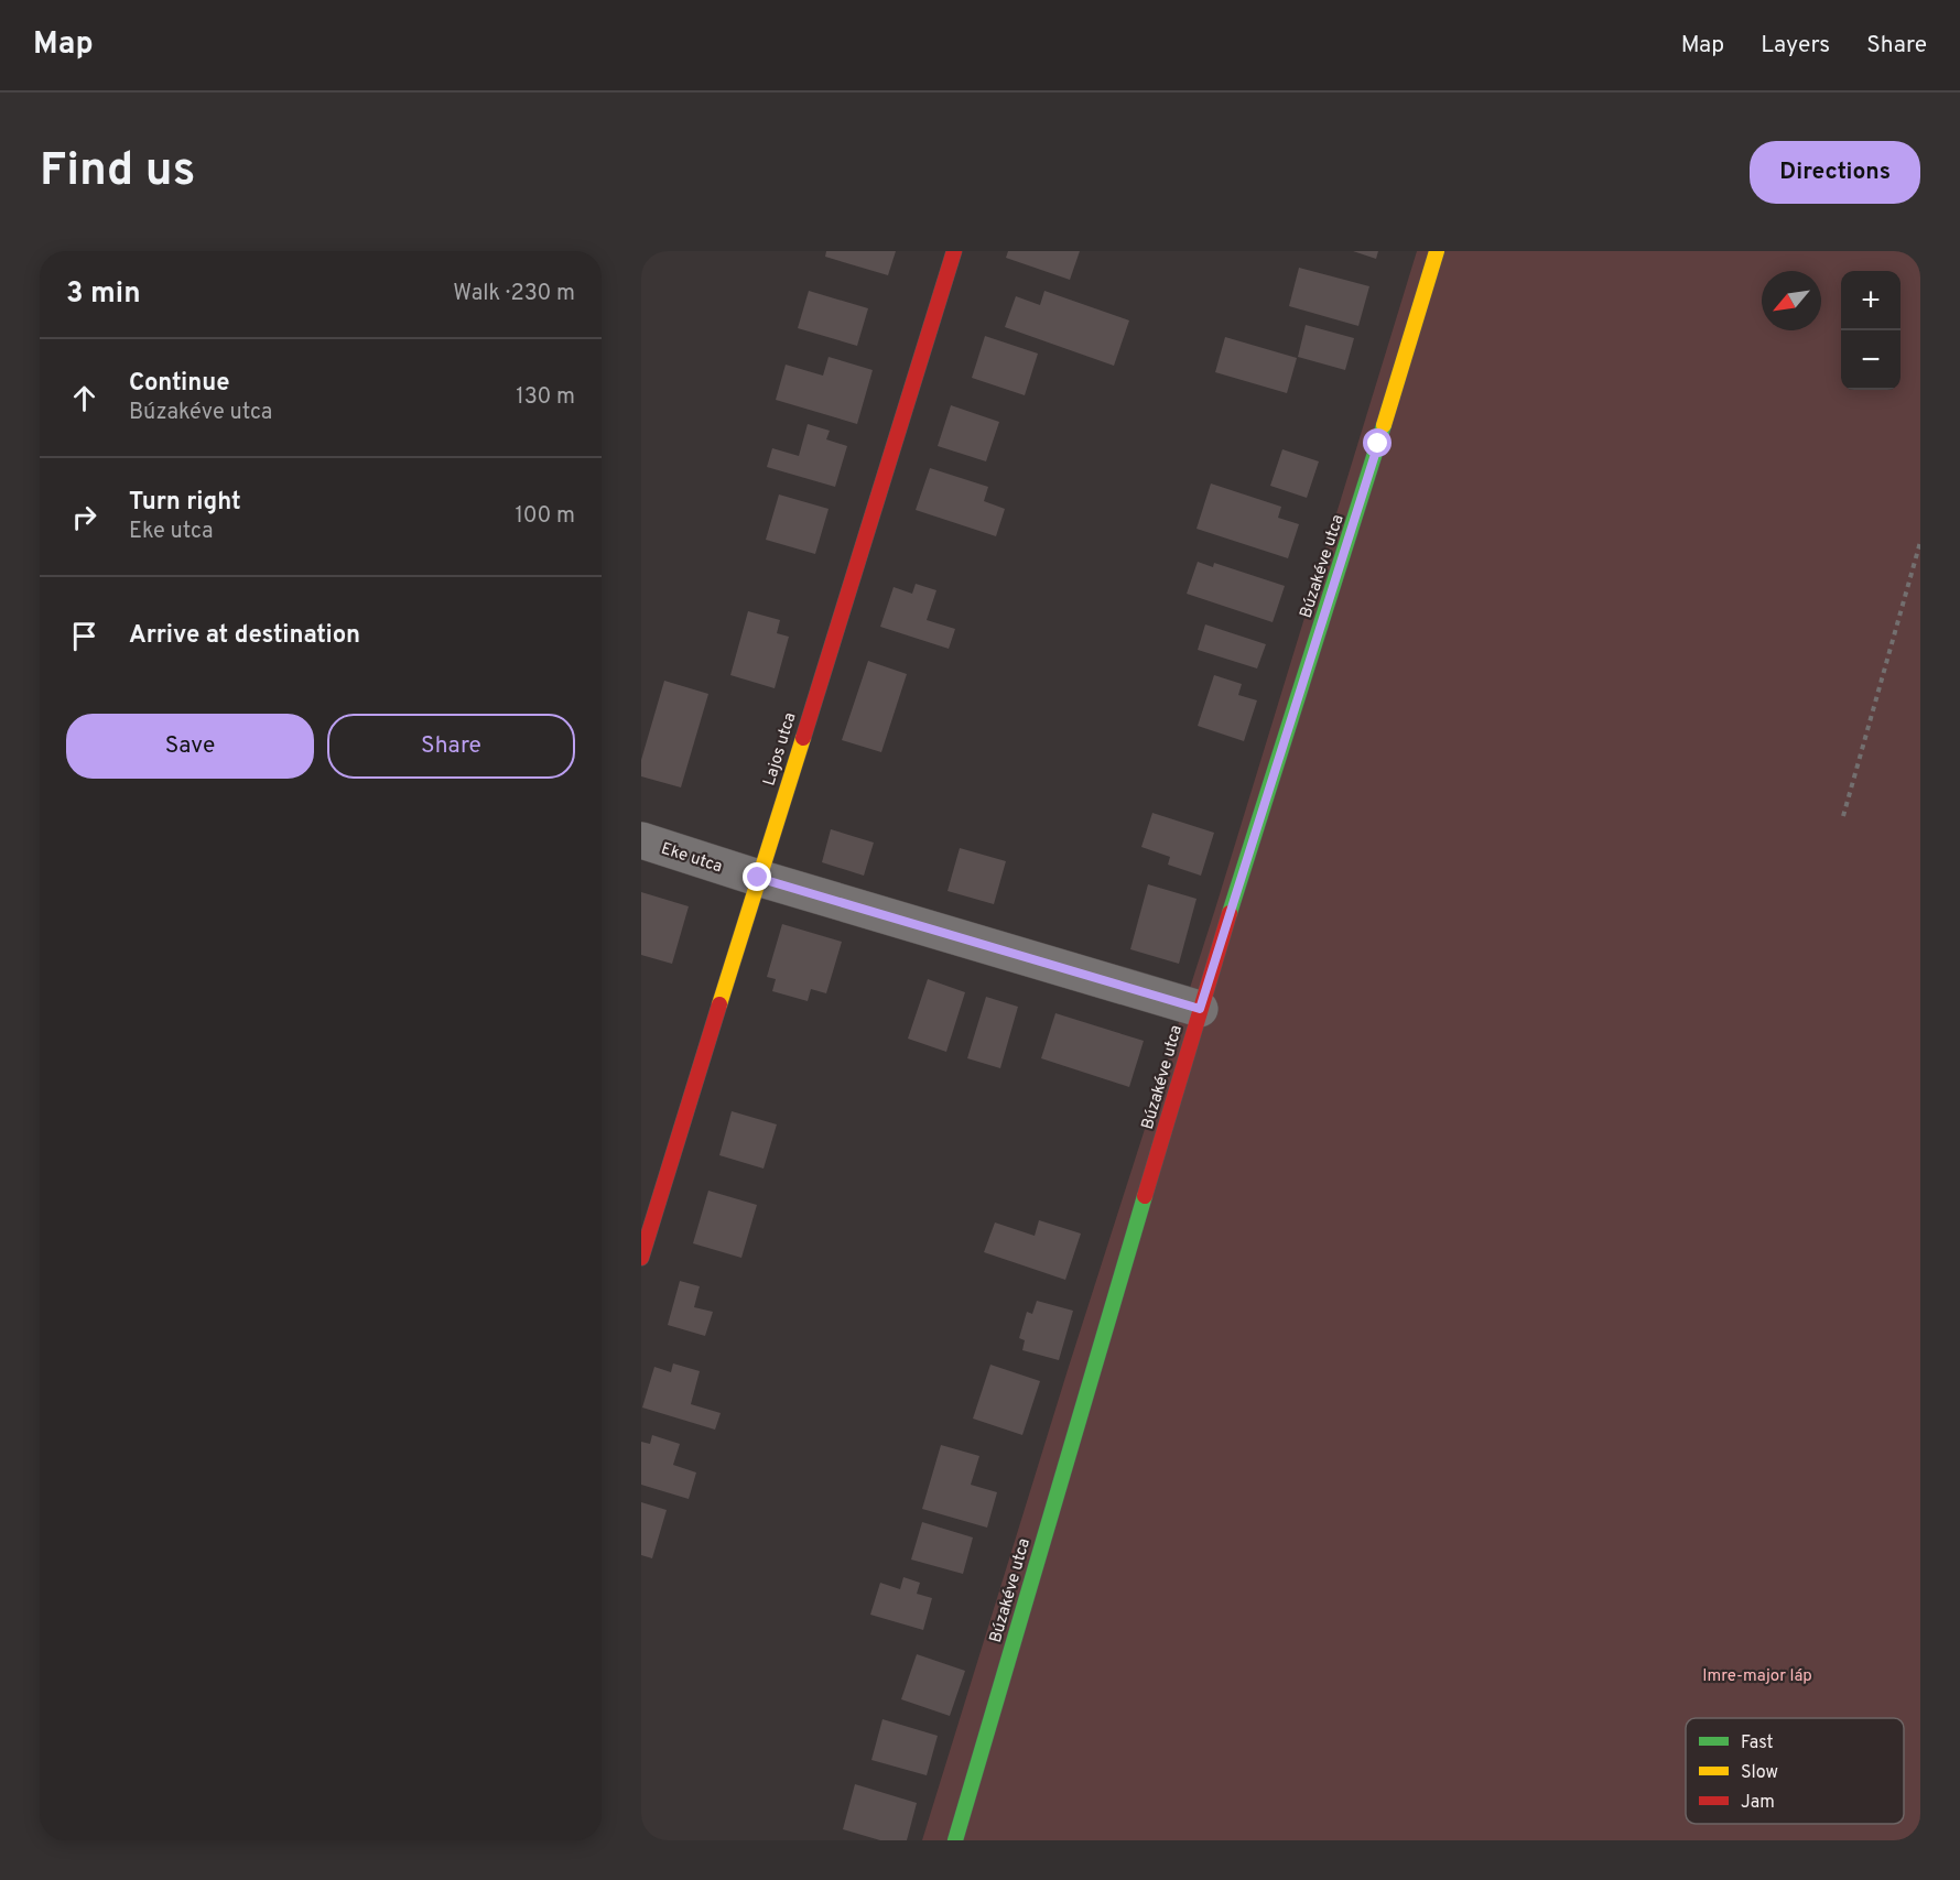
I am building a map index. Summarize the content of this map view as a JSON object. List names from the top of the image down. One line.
{"streets":{"street":["Búzakéve utca","Lajos utca","Eke utca"]},"crossings":[["Búzakéve utca","Eke utca"],["Lajos utca","Eke utca"]],"parks":["Imre-major láp"],"legend":["Fast","Slow","Jam"],"north":"bottom left","page":{"header":"Map","nav":["Map","Layers","Share"],"buttons":["Directions",["Save","Share"]],"title":"Find us","heading":["3 min","Walk · 230 m"],"map_buttons":["+","−"],"list":[["Continue","Búzakéve utca","130 m"],["Turn right","Eke utca","100 m"],"Arrive at destination"]}}
